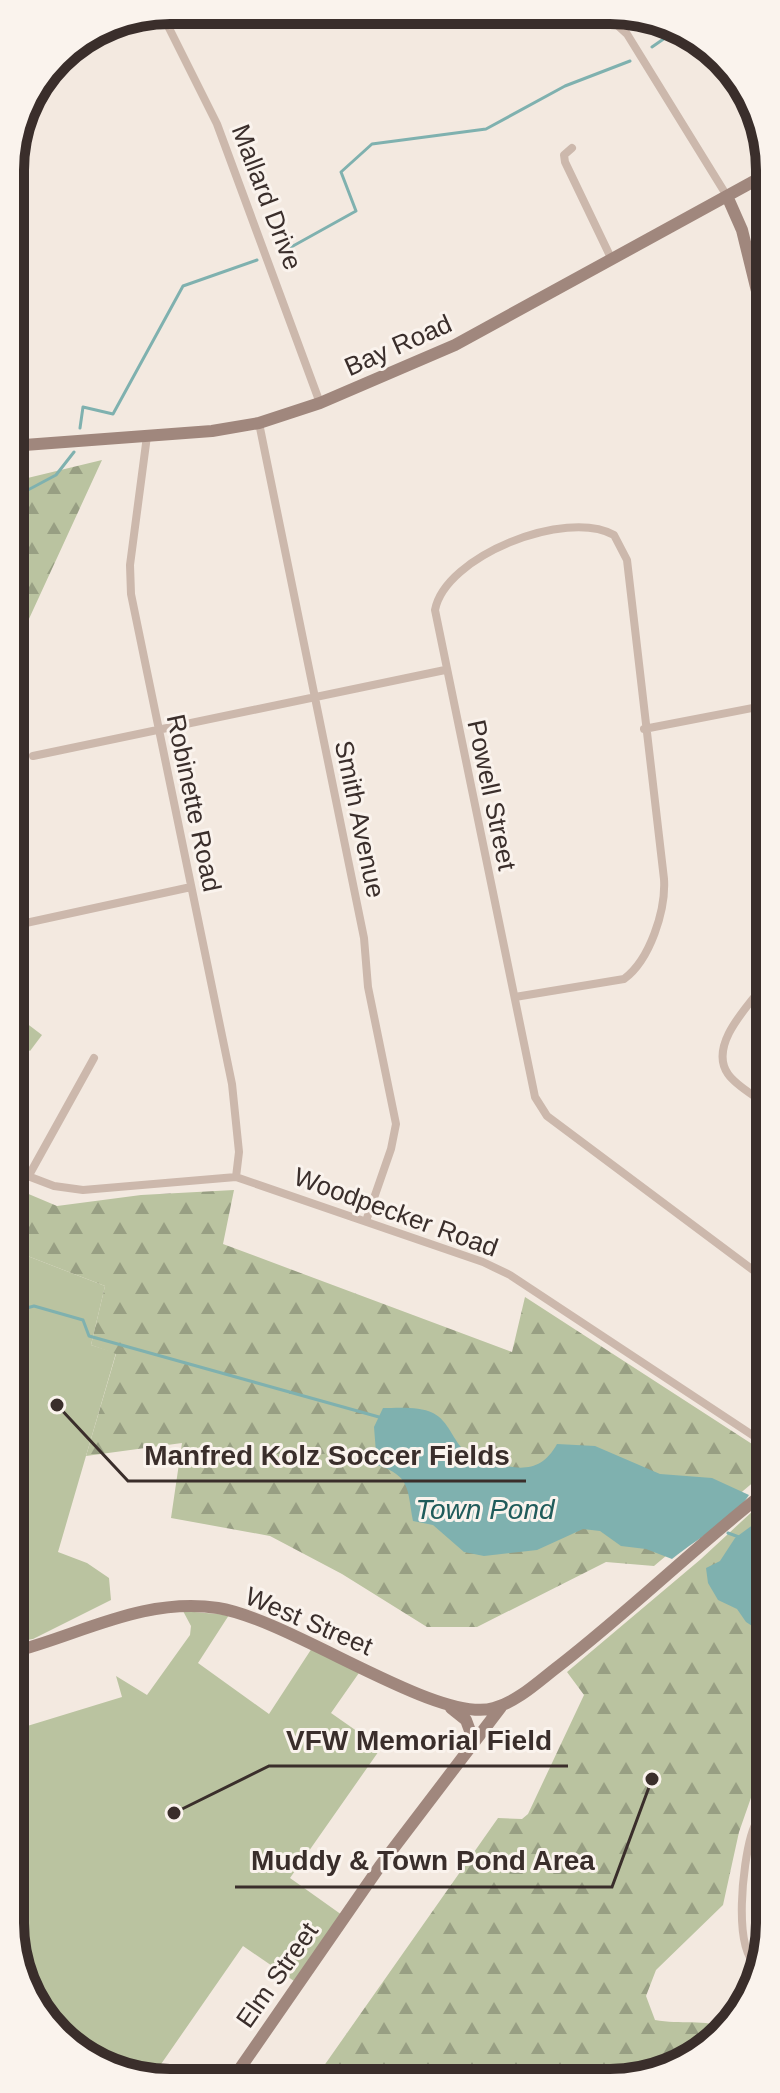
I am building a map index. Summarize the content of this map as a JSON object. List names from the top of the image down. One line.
{"streets":{"street":["Mallard Drive","Bay Road","Powell Street","Robinette Road","Smith Avenue","Woodpecker Road","West Street","Elm Street"]},"crossings":[["Mallard Drive","Bay Road"],["Bay Road","Robinette Road"],["Bay Road","Smith Avenue"],["Robinette Road","Woodpecker Road"],["Smith Avenue","Woodpecker Road"],["West Street","Elm Street"]],"water":["Town Pond"],"places":["Manfred Kolz Soccer Fields","Muddy & Town Pond Area","VFW Memorial Field"]}
